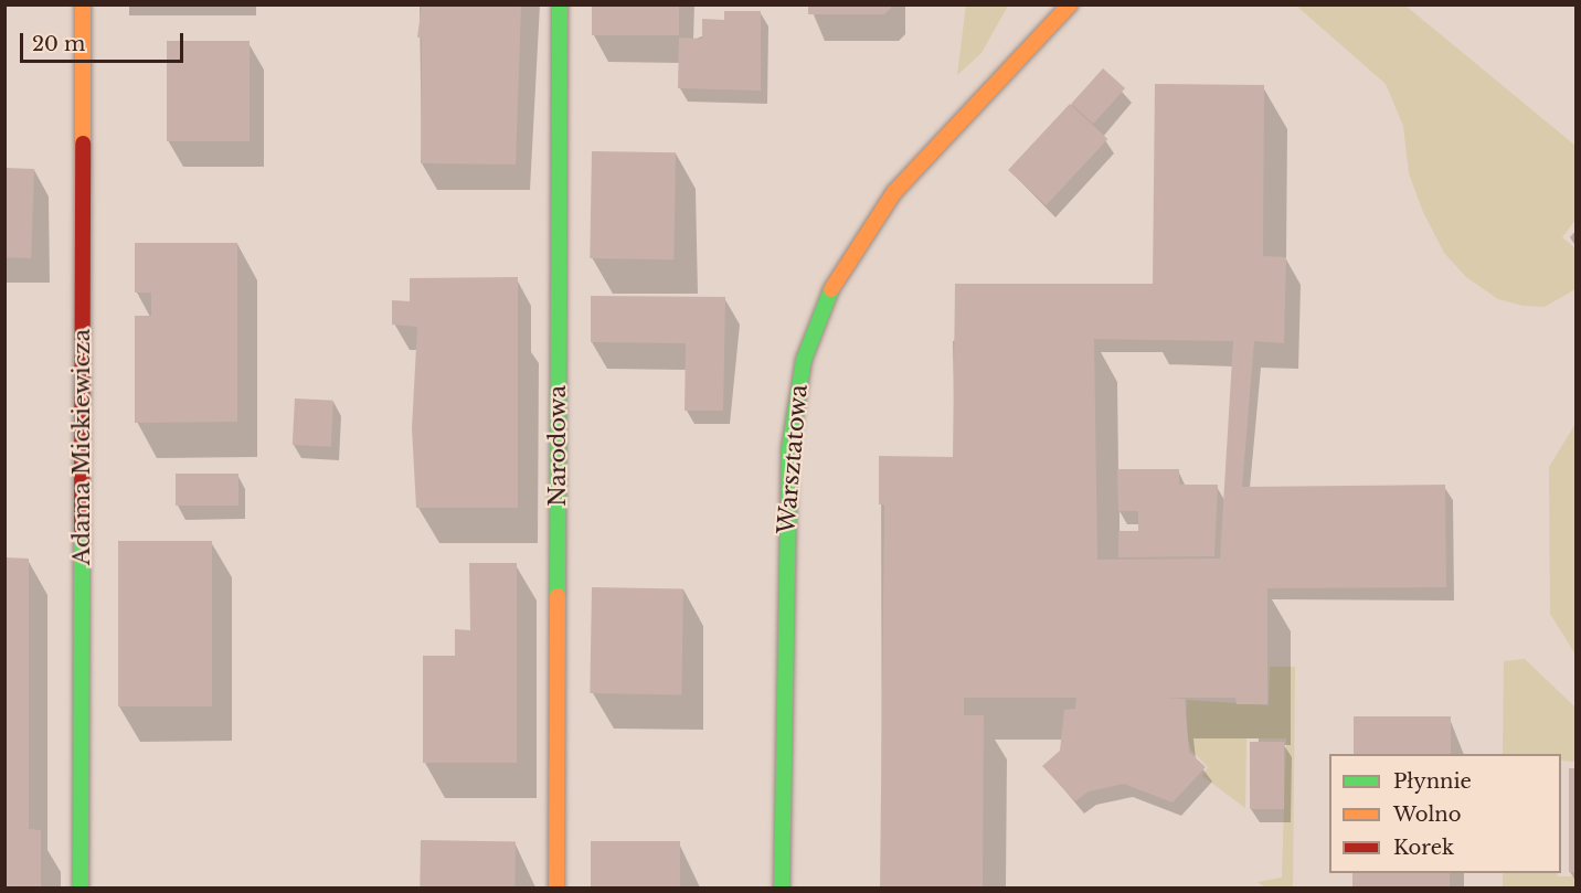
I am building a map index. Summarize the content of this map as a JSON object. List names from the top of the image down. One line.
{"streets":{"street":["Narodowa","Adama Mickiewicza","Warsztatowa"]},"legend":["Płynnie","Wolno","Korek"],"scale_bar":"20 m"}
